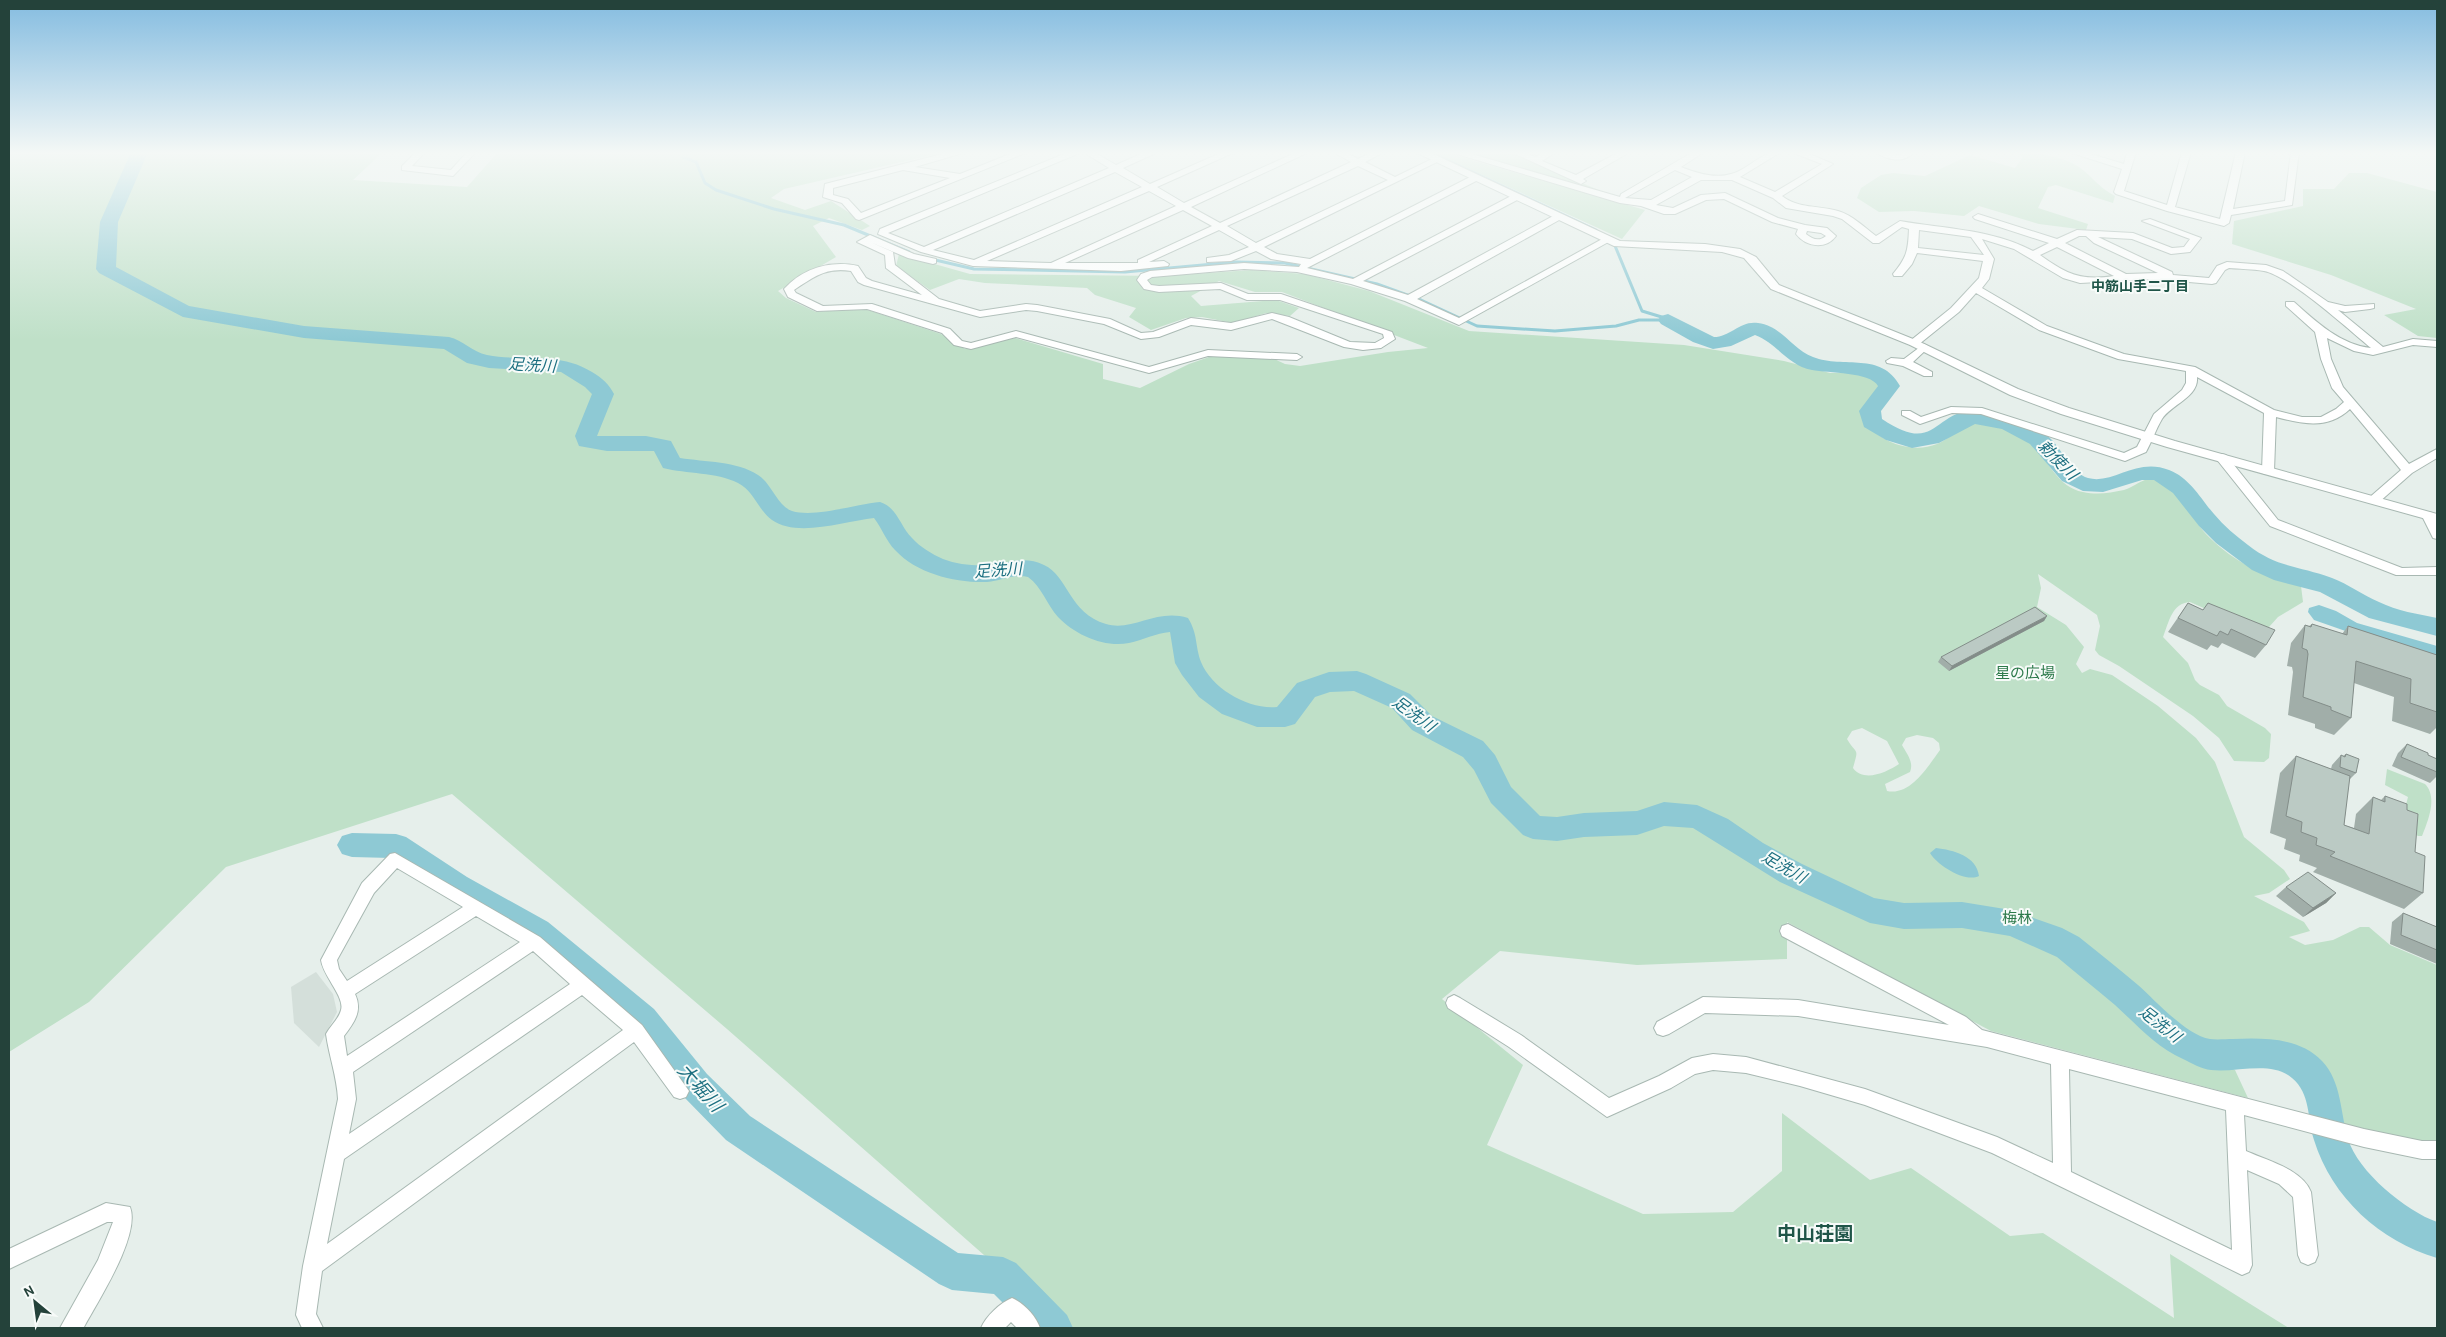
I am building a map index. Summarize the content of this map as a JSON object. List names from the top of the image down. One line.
{"districts":["中筋山手二丁目","中山荘園"],"water":["足洗川","勅使川","大堀川"],"parks":["星の広場","梅林"],"north":"top left"}
